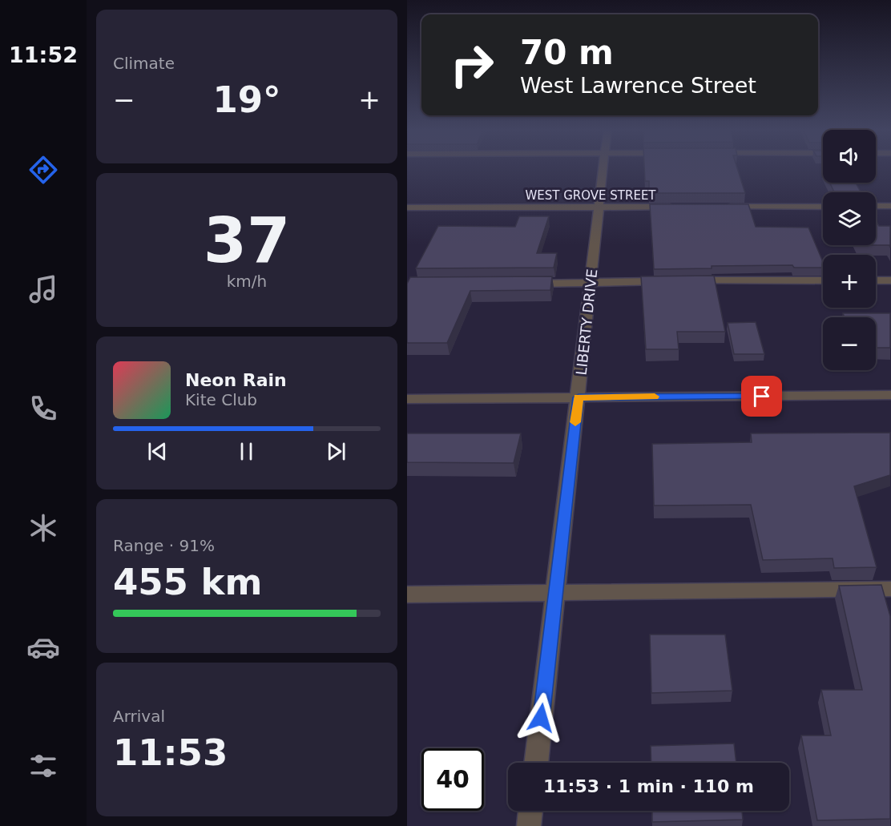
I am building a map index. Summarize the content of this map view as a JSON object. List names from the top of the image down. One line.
{"streets":{"street":["WEST GROVE STREET","LIBERTY DRIVE"]},"crossings":[["WEST GROVE STREET","LIBERTY DRIVE"]],"page":{"tabs":"11:52","tile":["Climate",["37","km/h"],["Range · 91%","455 km"],["Arrival","11:53"]],"turn":["70 m","West Lawrence Street"],"heat":["−","19°","+"],"map_buttons":["+","−"],"song":["Neon Rain","Kite Club"],"limit":"40","trip":"11:53 · 1 min · 110 m"}}
